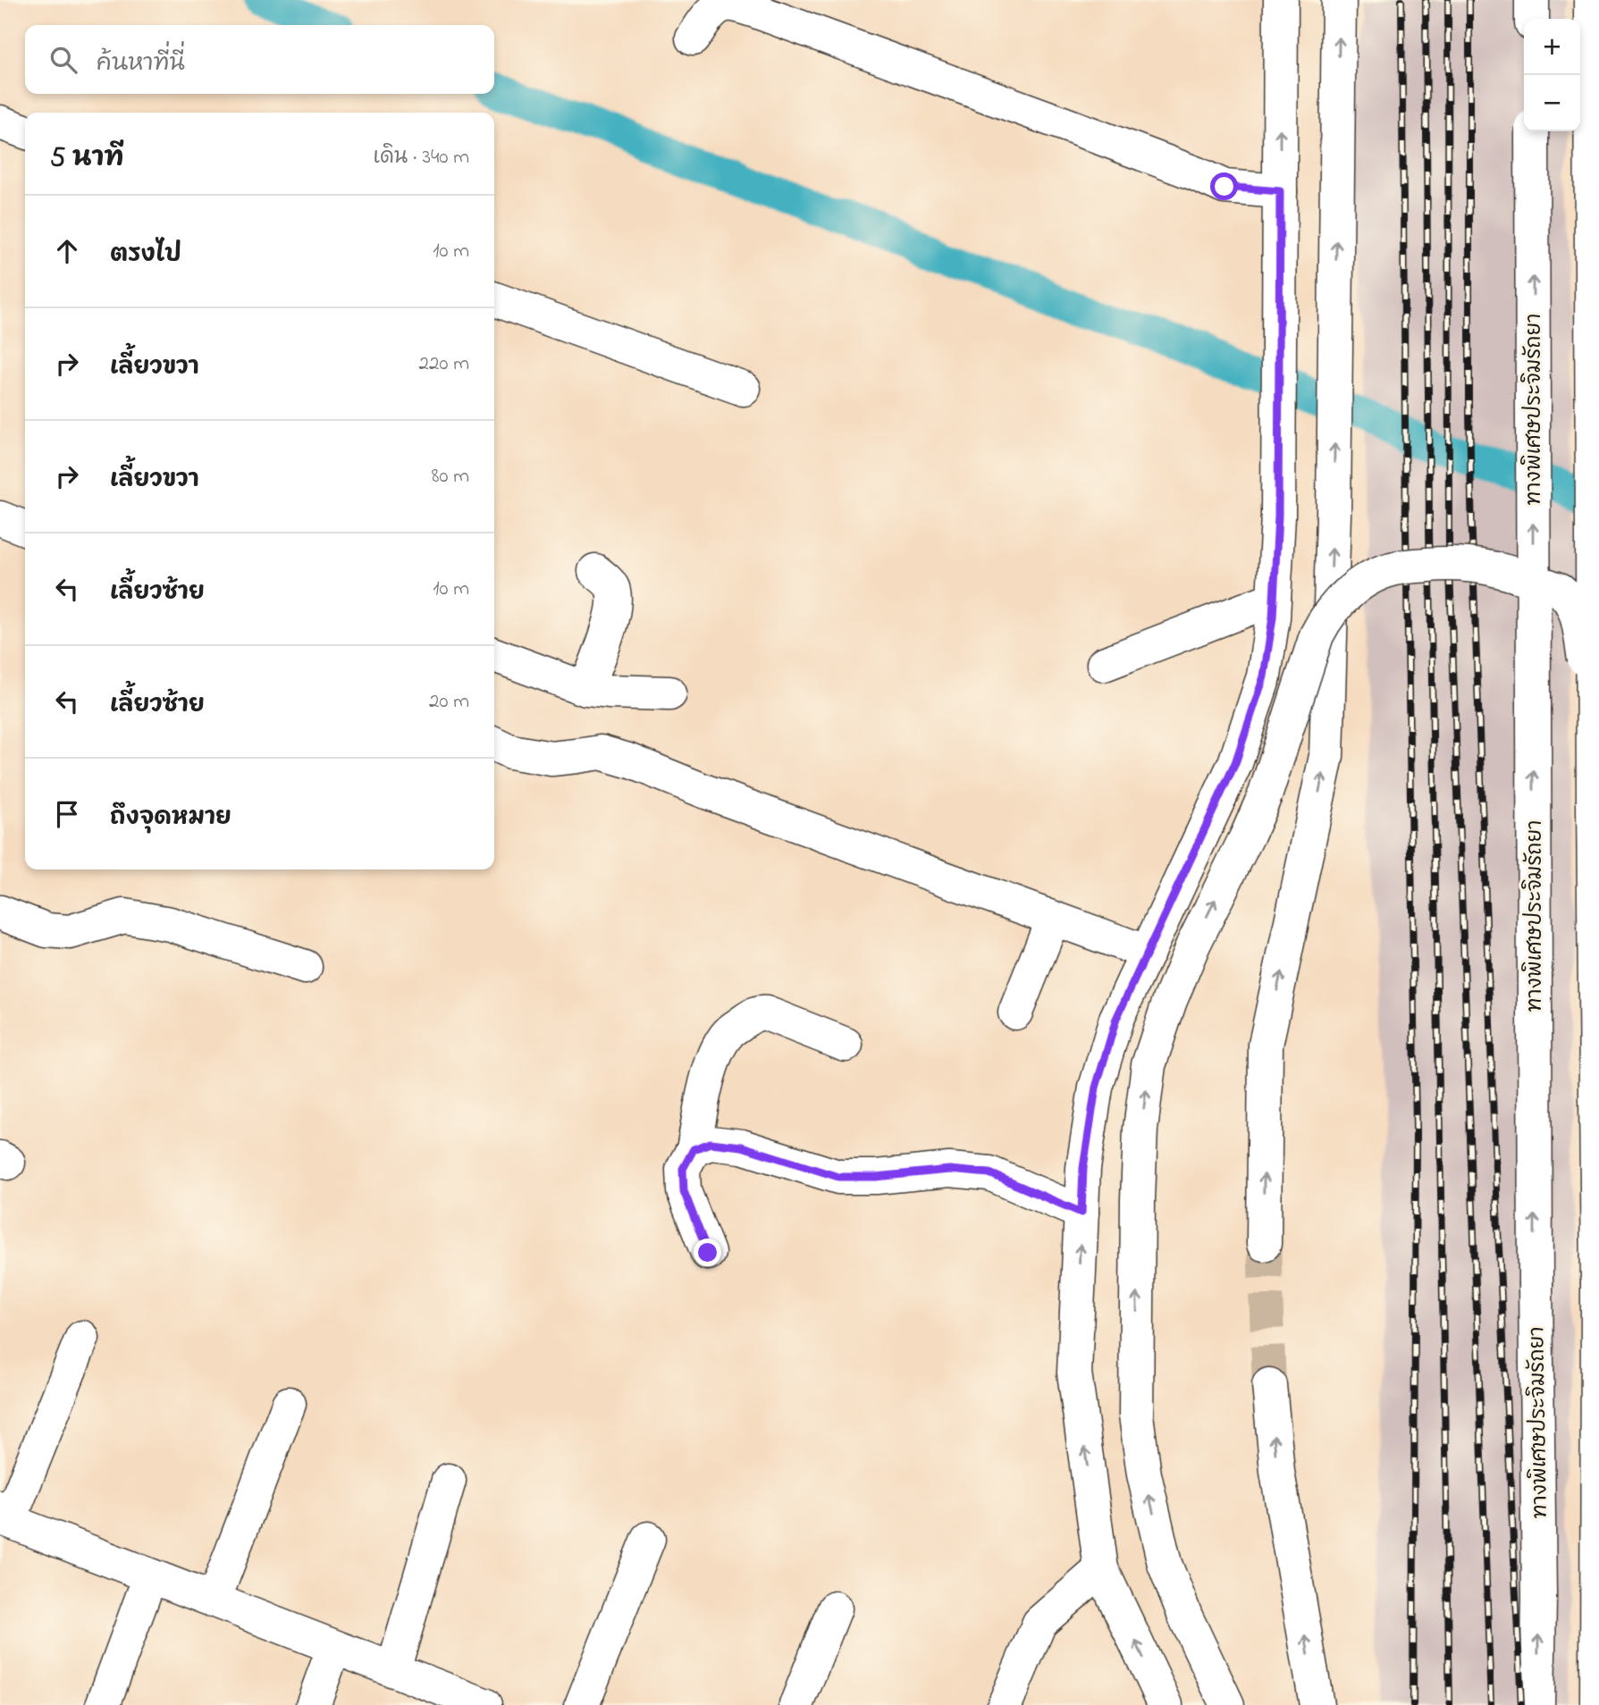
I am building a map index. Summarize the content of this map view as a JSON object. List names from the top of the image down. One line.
{"streets":{"main road":["ทางพิเศษประจิมรัถยา"]},"page":{"map_buttons":["+","−"],"search":"ค้นหาที่นี่","heading":["5 นาที","เดิน · 340 m"],"list":[["ตรงไป","10 m"],["เลี้ยวขวา","220 m"],["เลี้ยวขวา","80 m"],["เลี้ยวซ้าย","10 m"],["เลี้ยวซ้าย","20 m"],"ถึงจุดหมาย"]}}
